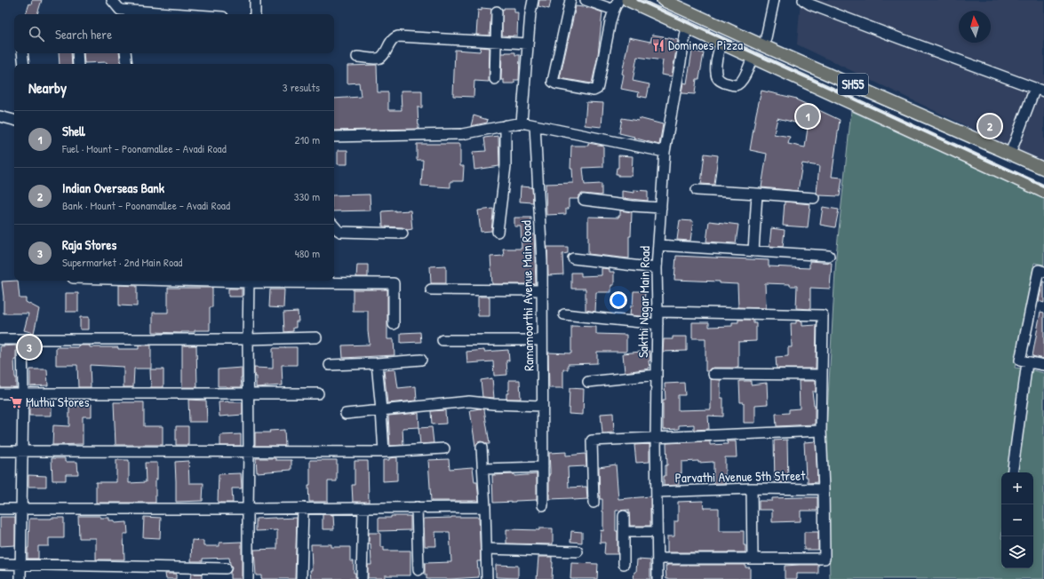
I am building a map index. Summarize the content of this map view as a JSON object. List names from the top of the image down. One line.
{"streets":{"main road":["SH55"],"street":["Ramamoorthi Avenue Main Road","Sakthi Nagar Main Road","Parvathi Avenue 5th Street"]},"crossings":[["SH55","Sakthi Nagar Main Road"],["Sakthi Nagar Main Road","Parvathi Avenue 5th Street"]],"places":{"restaurant":["Dominoes Pizza"],"supermarket":["Muthu Stores"]},"north":"top","page":{"search":"Search here","heading":["Nearby","3 results"],"pins":["1","2","3"],"list":[{"mark":"1","name":"Shell","note":"Fuel · Mount - Poonamallee - Avadi Road","value":"210 m"},{"mark":"2","name":"Indian Overseas Bank","note":"Bank · Mount - Poonamallee - Avadi Road","value":"330 m"},{"mark":"3","name":"Raja Stores","note":"Supermarket · 2nd Main Road","value":"480 m"}],"map_buttons":["+","−"]}}
